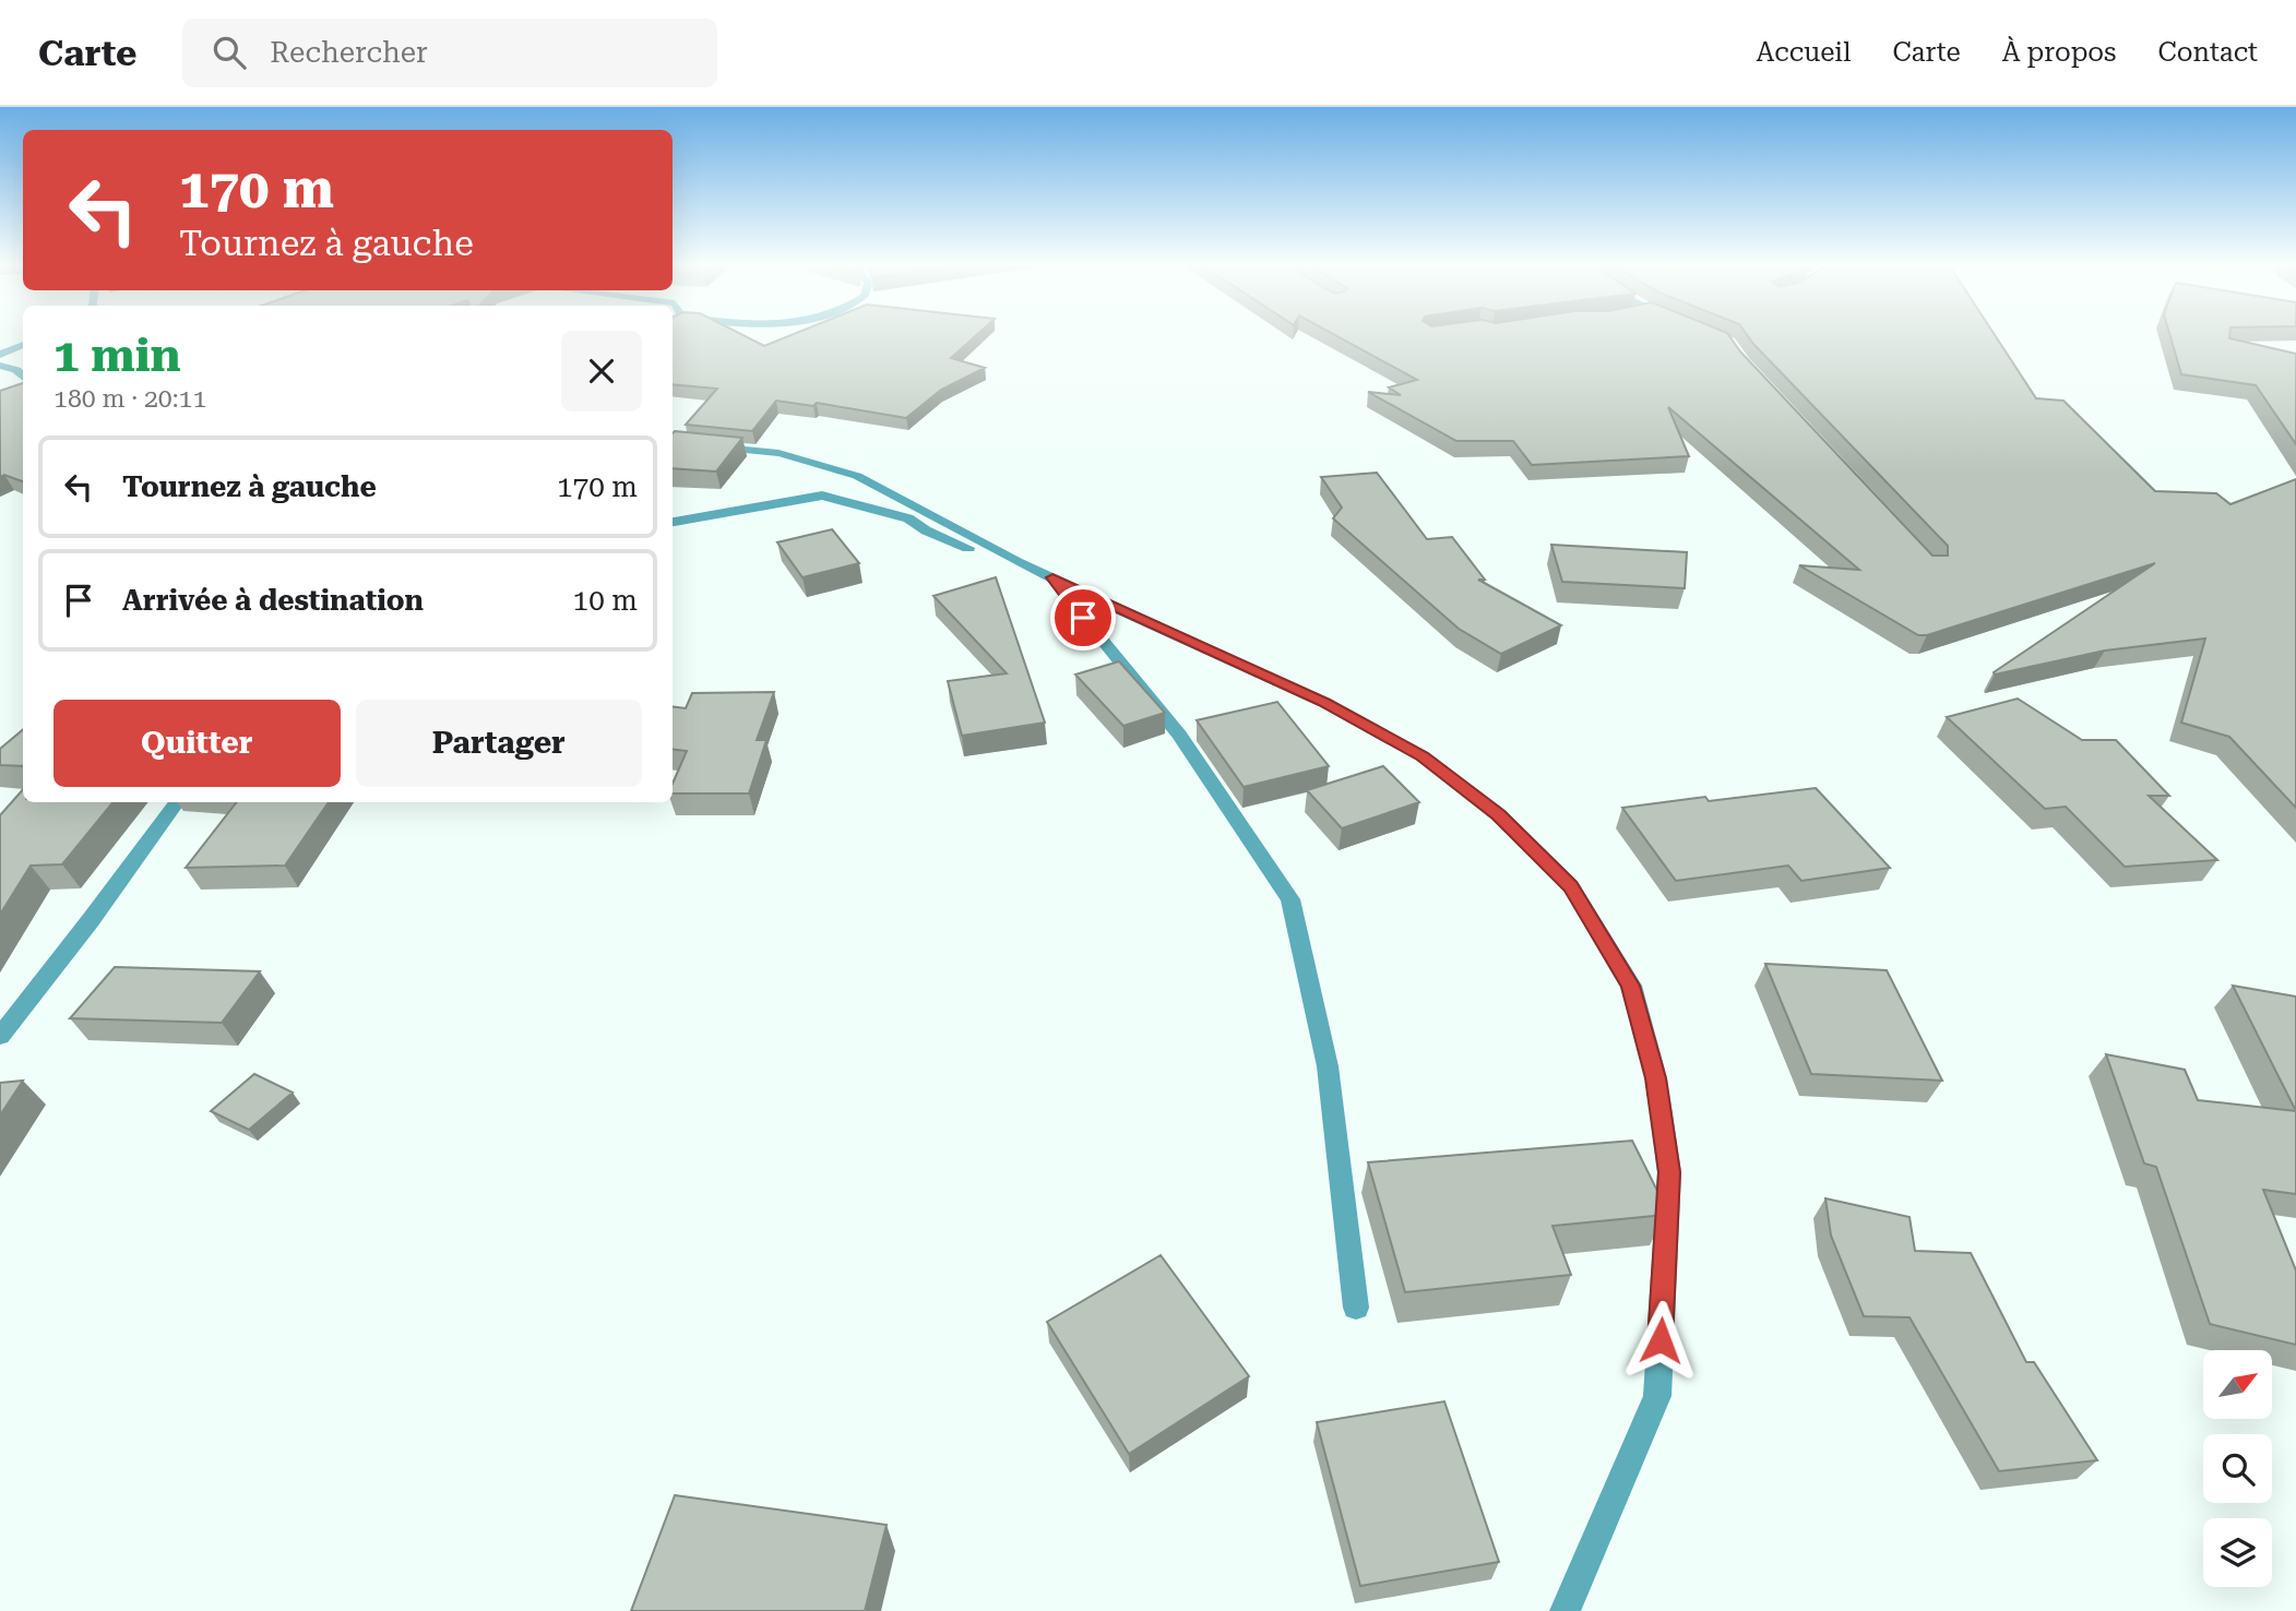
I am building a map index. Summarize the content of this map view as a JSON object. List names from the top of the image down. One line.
{"north":"top right","page":{"header":"Carte","search":"Rechercher","nav":["Accueil","Carte","À propos","Contact"],"turn":["170 m","Tournez à gauche"],"heading":["1 min","180 m · 20:11"],"list":[{"name":"Tournez à gauche","value":"170 m"},{"name":"Arrivée à destination","value":"10 m"}],"buttons":["Quitter","Partager"]}}
